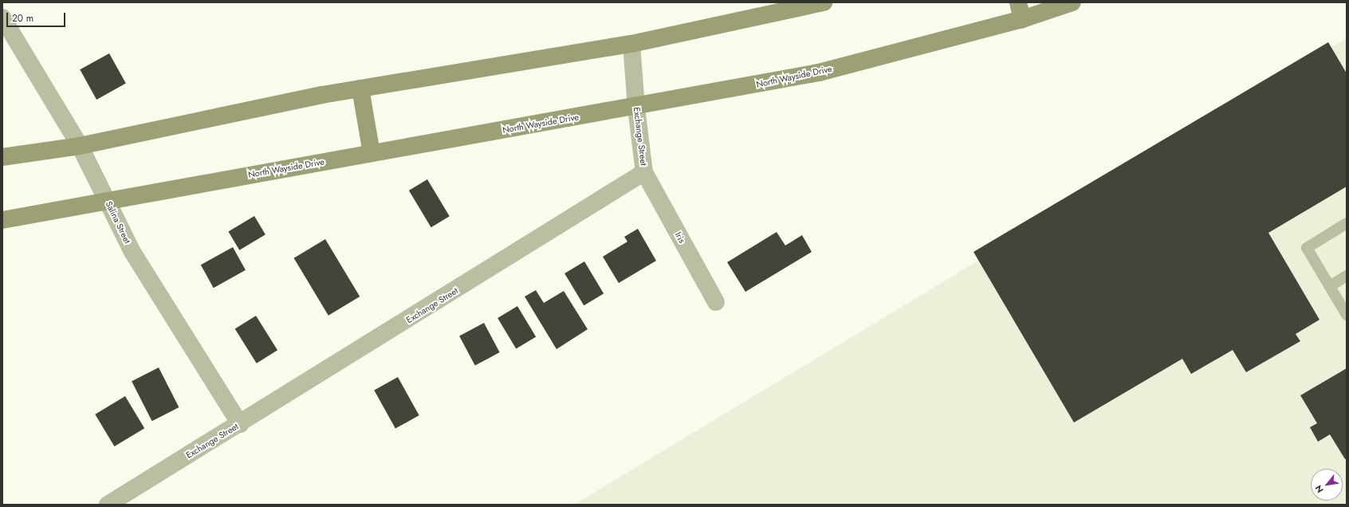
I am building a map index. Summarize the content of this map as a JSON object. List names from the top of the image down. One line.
{"streets":{"main road":["North Wayside Drive"],"street":["Exchange Street","Salina Street","Iris"]},"crossings":[["North Wayside Drive","Exchange Street"],["North Wayside Drive","Salina Street"],["Exchange Street","Salina Street"],["Exchange Street","Iris"]],"scale_bar":"20 m","north":"bottom left"}
